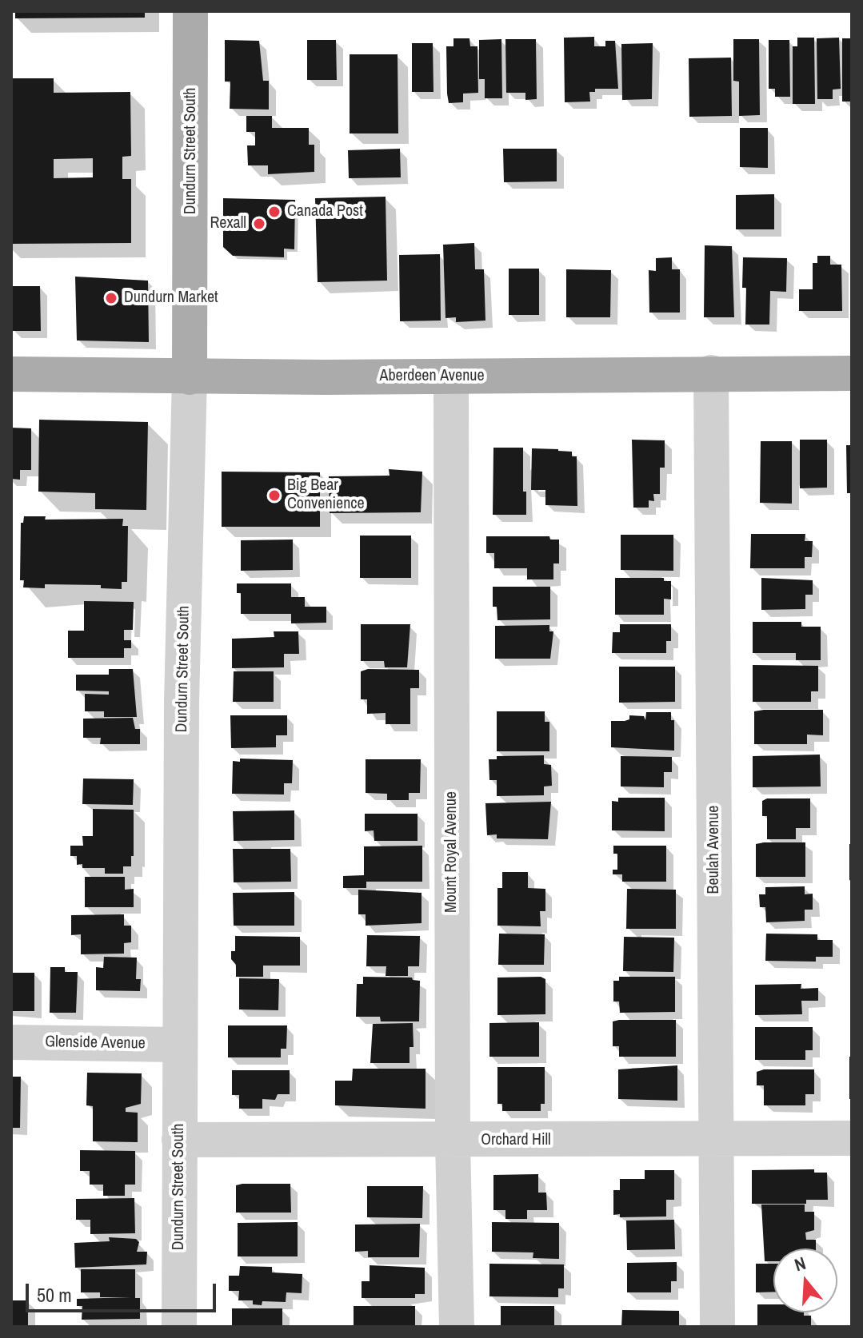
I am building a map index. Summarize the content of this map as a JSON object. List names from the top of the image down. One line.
{"streets":{"main road":["Dundurn Street South","Aberdeen Avenue"],"street":["Beulah Avenue","Mount Royal Avenue","Glenside Avenue","Orchard Hill"]},"crossings":[["Dundurn Street South","Aberdeen Avenue"],["Dundurn Street South","Glenside Avenue"],["Dundurn Street South","Orchard Hill"],["Aberdeen Avenue","Beulah Avenue"],["Aberdeen Avenue","Mount Royal Avenue"],["Beulah Avenue","Orchard Hill"],["Mount Royal Avenue","Orchard Hill"]],"places":["Canada Post","Rexall","Dundurn Market","Big Bear Convenience"],"scale_bar":"50 m","north":"top"}
